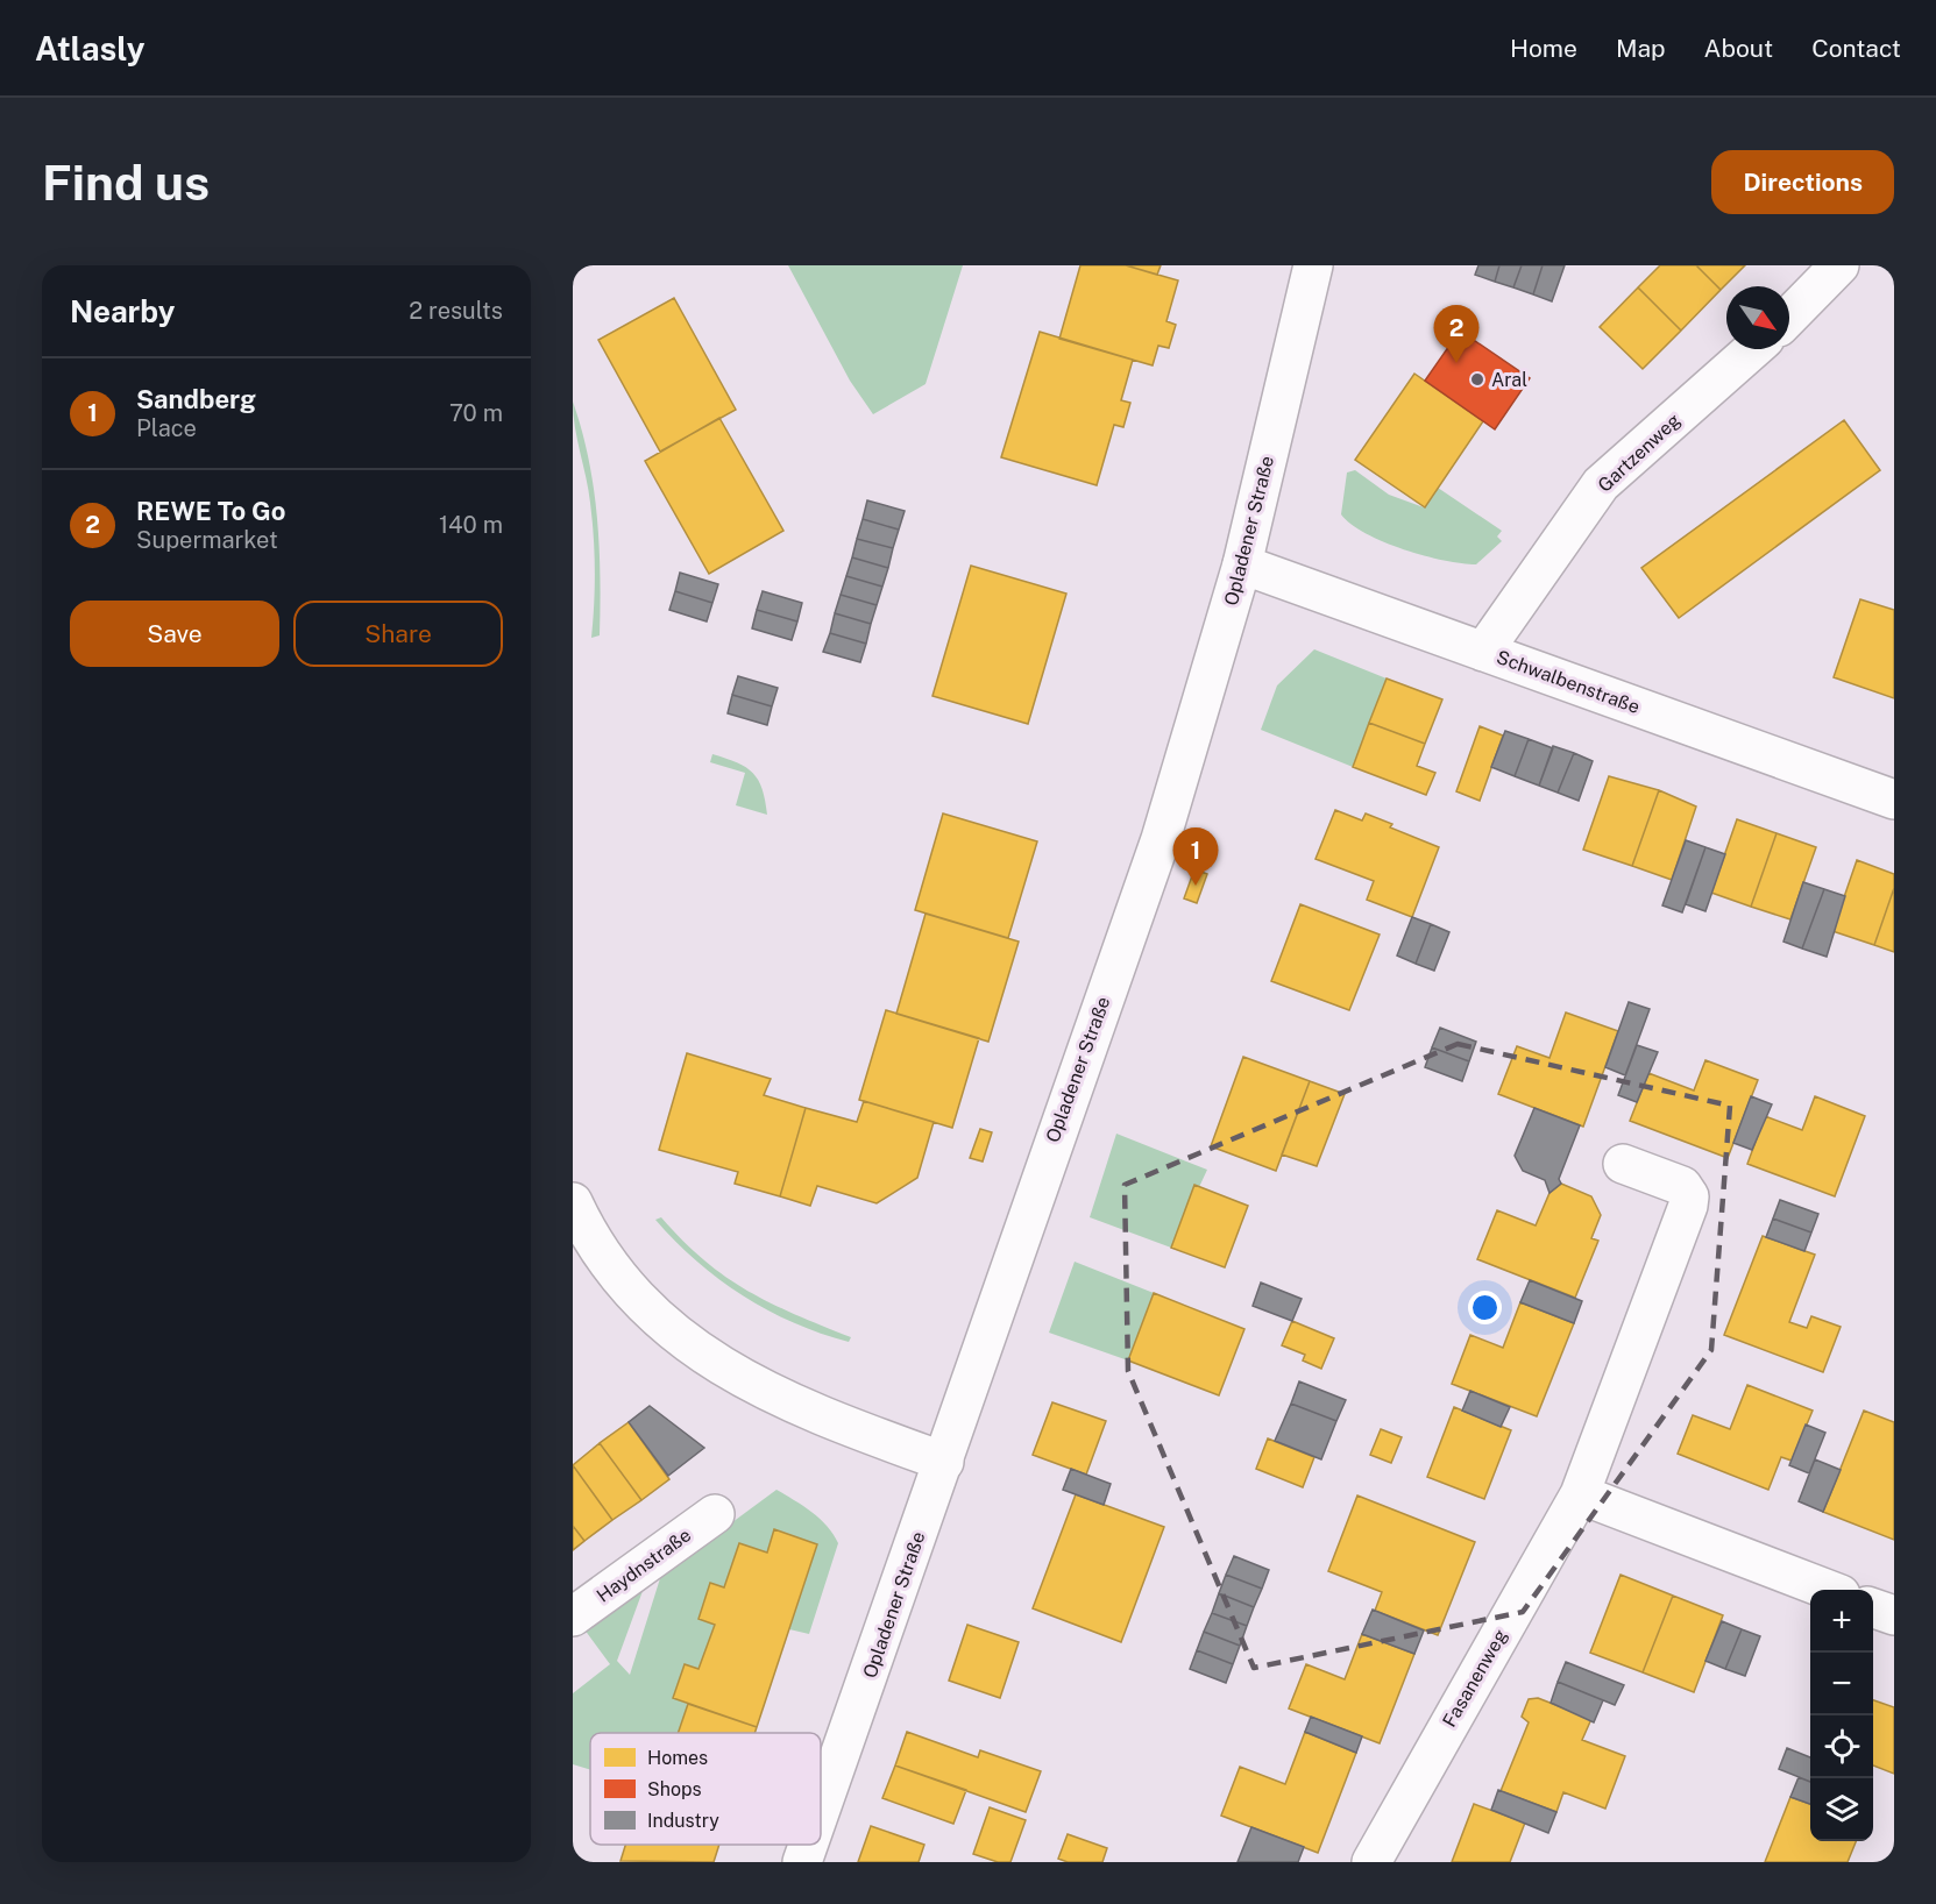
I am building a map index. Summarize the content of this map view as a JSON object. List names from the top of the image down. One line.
{"streets":{"street":["Gartzenweg","Opladener Straße","Schwalbenstraße","Haydnstraße","Fasanenweg"]},"crossings":[["Gartzenweg","Schwalbenstraße"],["Opladener Straße","Schwalbenstraße"]],"places":["Aral"],"legend":["Homes","Shops","Industry"],"north":"bottom right","page":{"header":"Atlasly","nav":["Home","Map","About","Contact"],"buttons":["Directions",["Save","Share"]],"title":"Find us","heading":["Nearby","2 results"],"pins":["2","1"],"list":[{"mark":"1","name":"Sandberg","note":"Place","value":"70 m"},{"mark":"2","name":"REWE To Go","note":"Supermarket","value":"140 m"}],"map_buttons":["+","−"]}}
